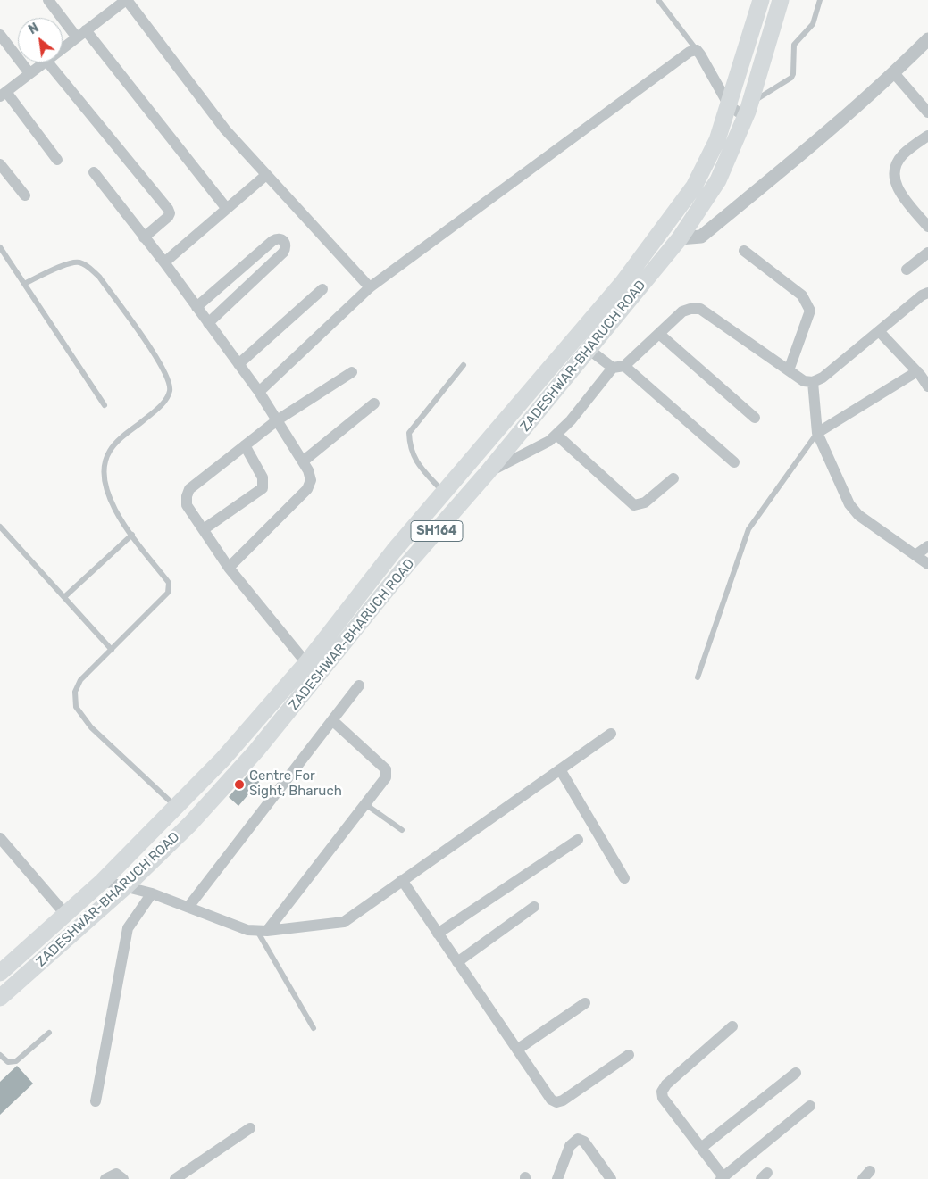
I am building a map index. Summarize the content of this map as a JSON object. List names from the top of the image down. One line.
{"streets":{"main road":["ZADESHWAR-BHARUCH ROAD","SH164"]},"places":["Centre For Sight, Bharuch"],"north":"top left"}
